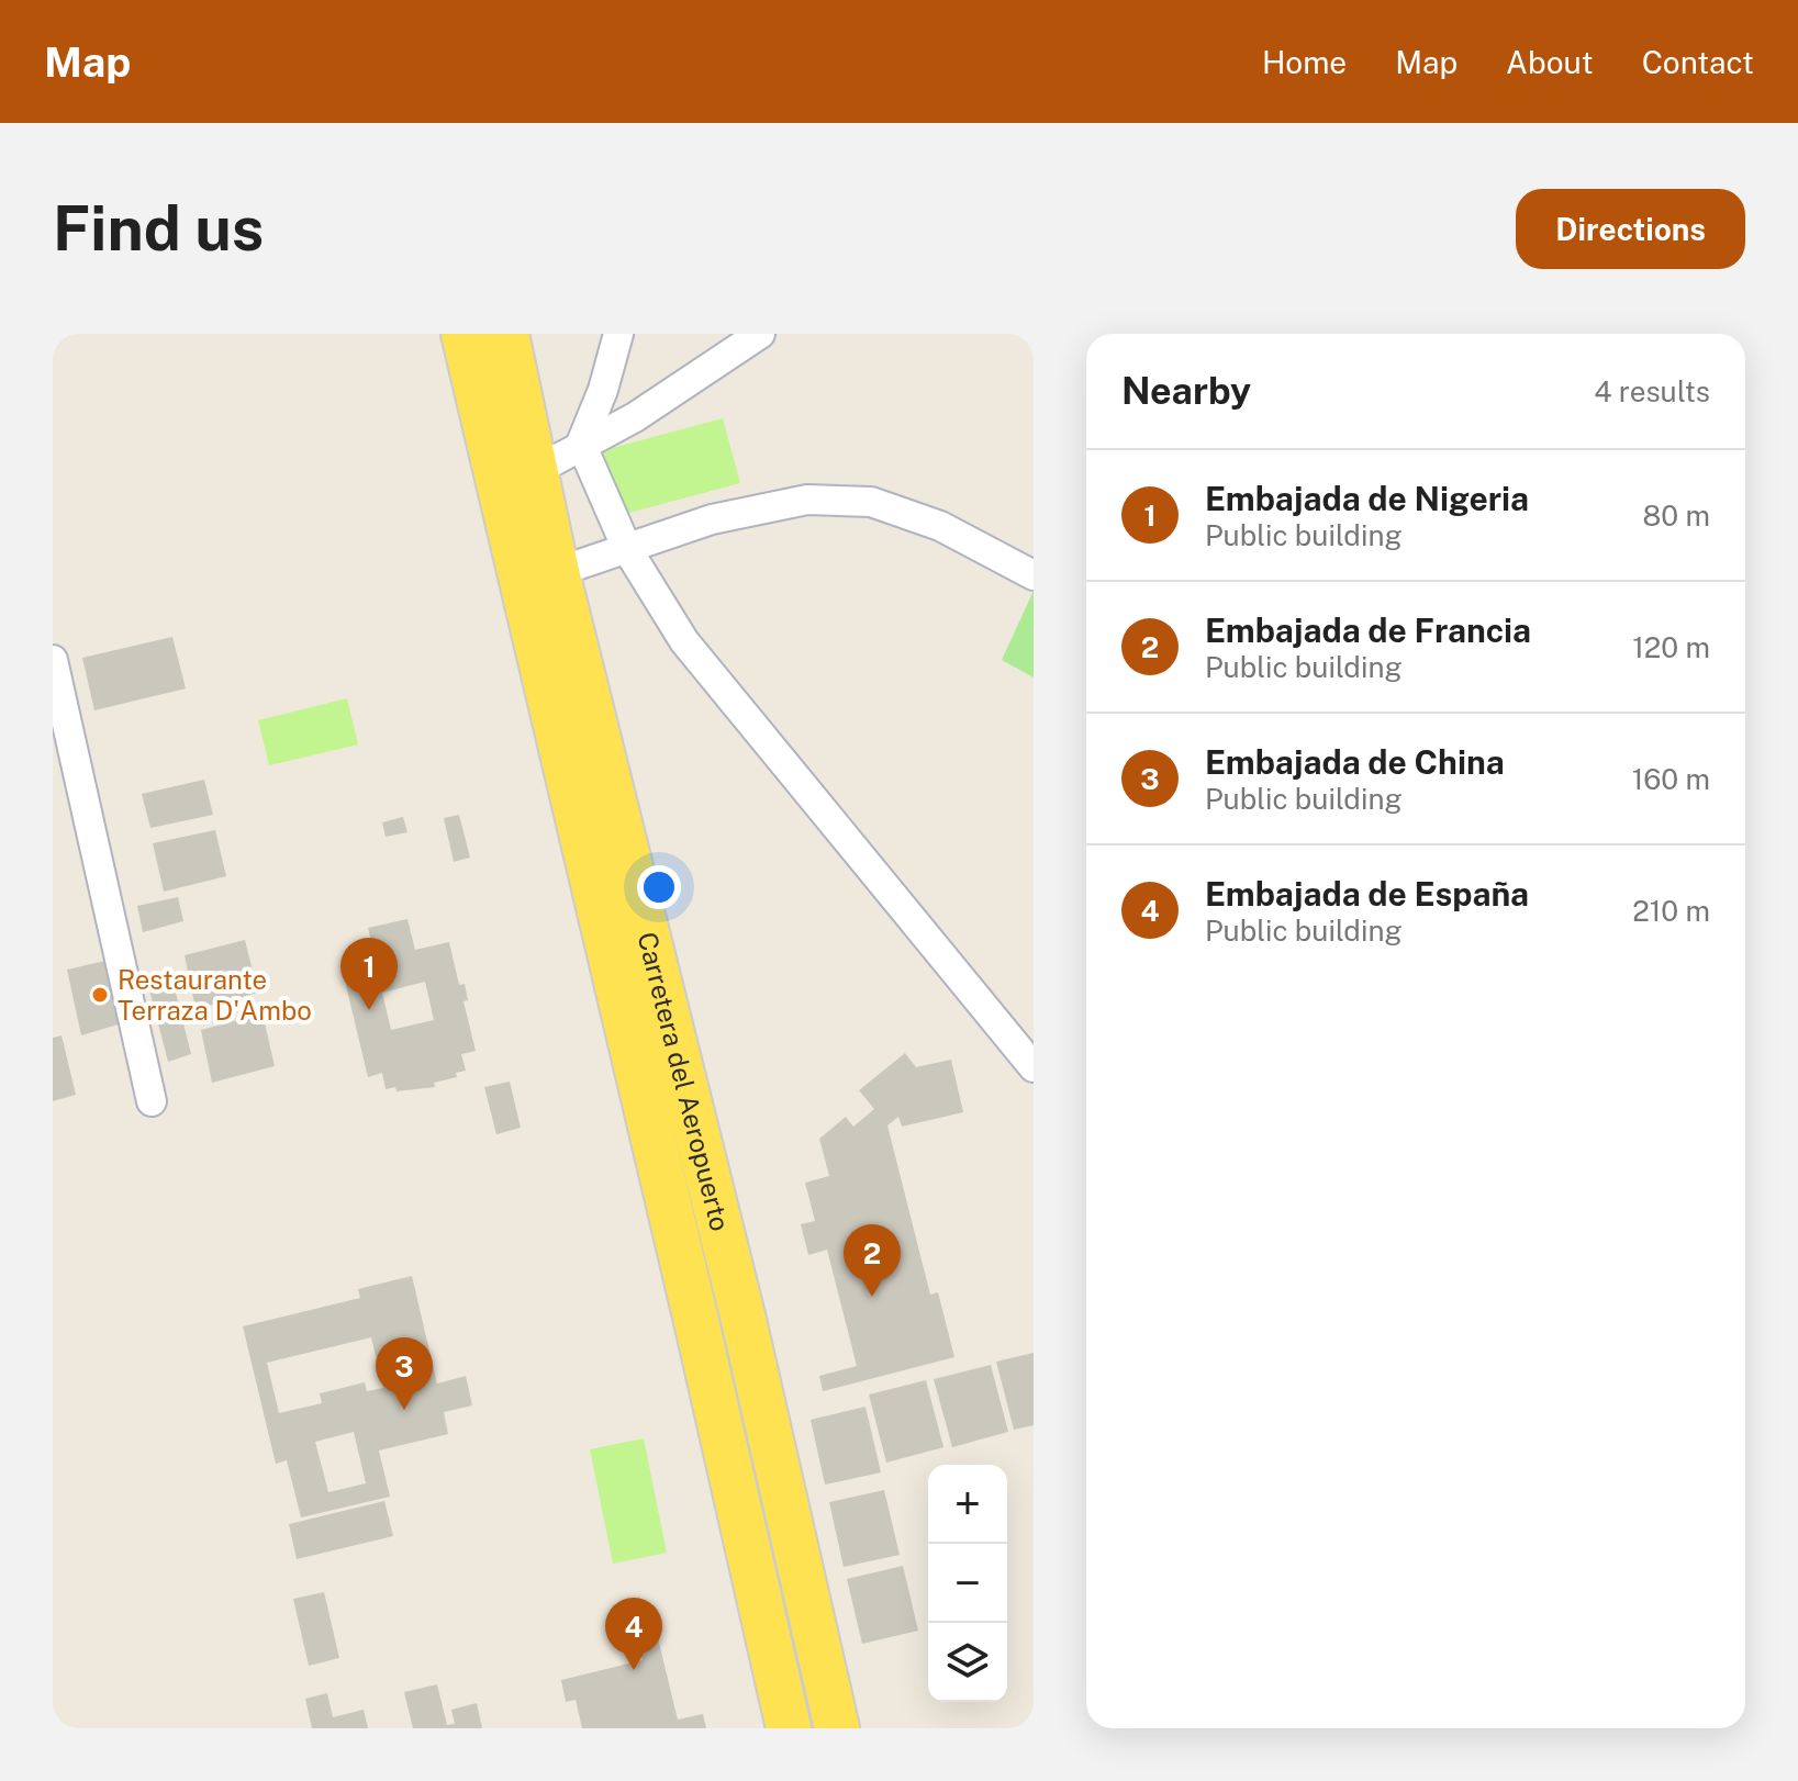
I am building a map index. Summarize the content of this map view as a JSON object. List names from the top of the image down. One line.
{"streets":{"main road":["Carretera del Aeropuerto"]},"places":["Restaurante Terraza D'Ambo"],"page":{"header":"Map","nav":["Home","Map","About","Contact"],"buttons":"Directions","title":"Find us","heading":["Nearby","4 results"],"list":[{"mark":"1","name":"Embajada de Nigeria","note":"Public building","value":"80 m"},{"mark":"2","name":"Embajada de Francia","note":"Public building","value":"120 m"},{"mark":"3","name":"Embajada de China","note":"Public building","value":"160 m"},{"mark":"4","name":"Embajada de España","note":"Public building","value":"210 m"}],"pins":["1","2","3","4"],"map_buttons":["+","−"]}}
